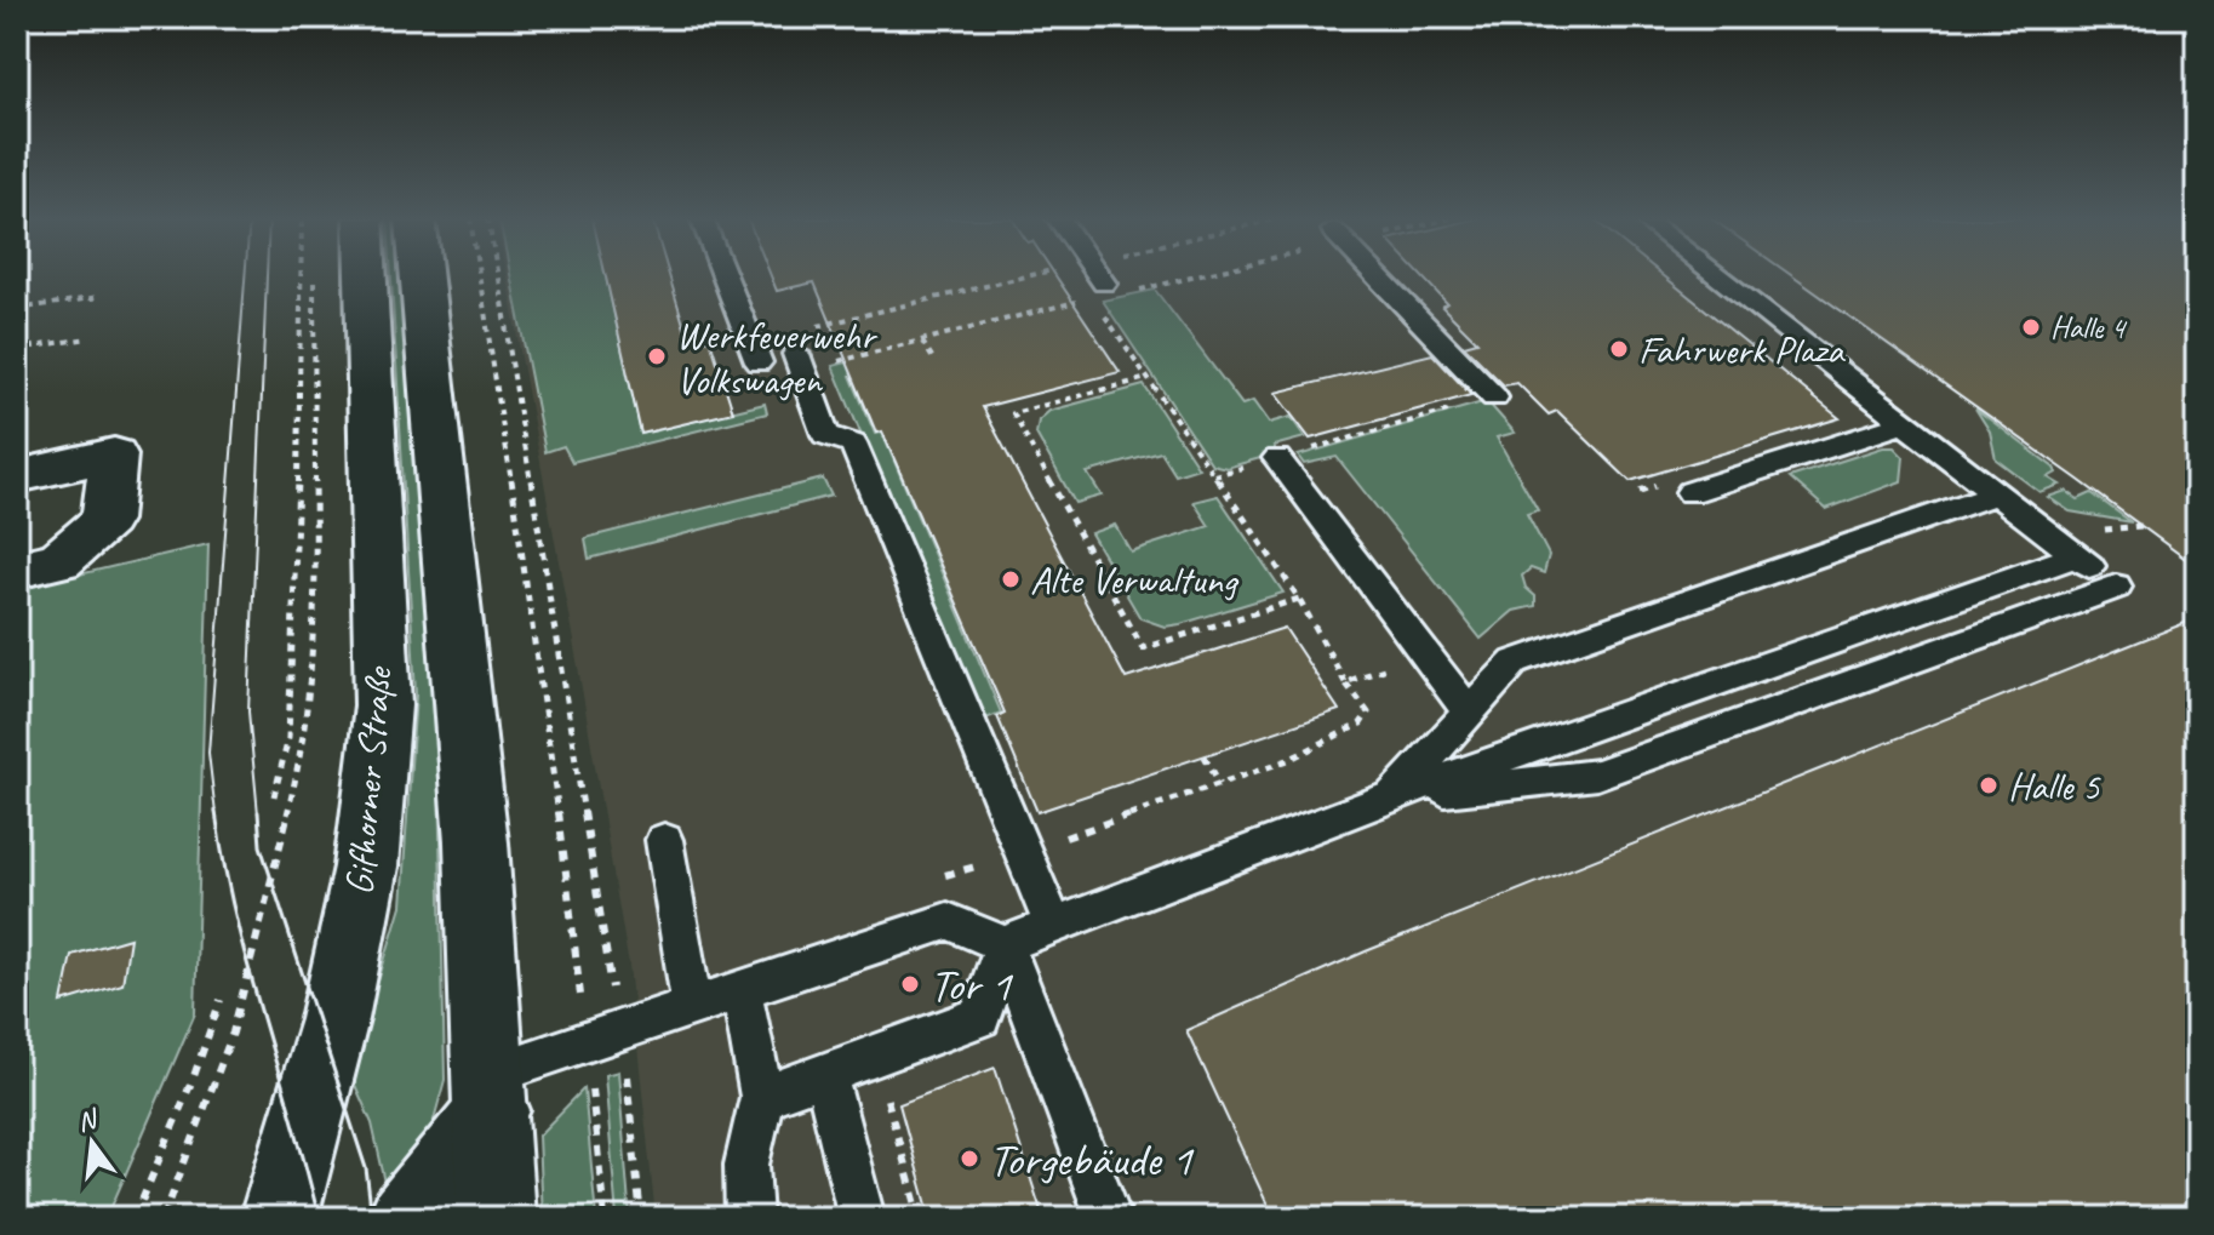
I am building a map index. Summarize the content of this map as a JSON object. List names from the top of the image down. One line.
{"streets":{"main road":["Gifhorner Straße"]},"places":["Halle 4","Fahrwerk Plaza","Werkfeuerwehr Volkswagen","Alte Verwaltung","Halle 5","Tor 1","Torgebäude 1"],"north":"top"}
